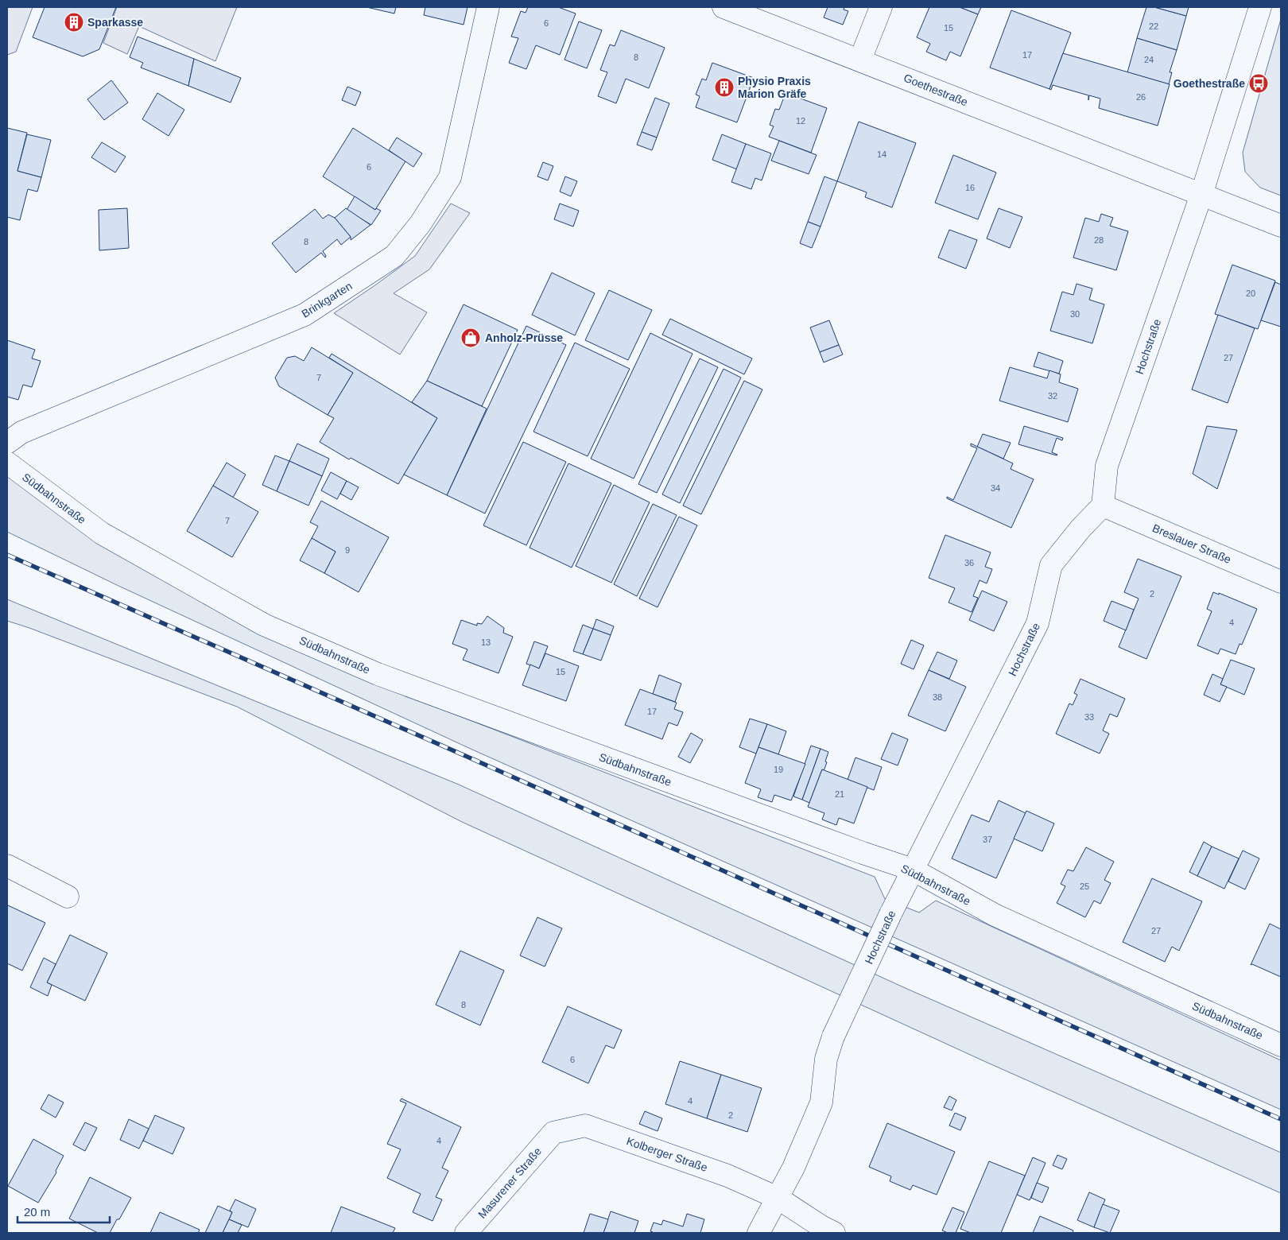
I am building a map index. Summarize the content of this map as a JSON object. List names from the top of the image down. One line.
{"streets":{"street":["Goethestraße","Brinkgarten","Hochstraße","Südbahnstraße","Breslauer Straße","Kolberger Straße","Masurener Straße"]},"crossings":[["Goethestraße","Hochstraße"],["Hochstraße","Südbahnstraße"],["Hochstraße","Breslauer Straße"],["Hochstraße","Kolberger Straße"],["Kolberger Straße","Masurener Straße"]],"places":{"building":["Sparkasse","Physio Praxis Marion Gräfe"],"bus stop":["Goethestraße"],"shop":["Anholz-Prüsse"]},"house_numbers":["6","22","15","17","8","24","26","12","14","6","16","28","8","20","30","27","7","32","34","7","9","36","2","4","13","15","38","17","33","19","21","37","25","27","8","6","4","2","4"],"scale_bar":"20 m"}
